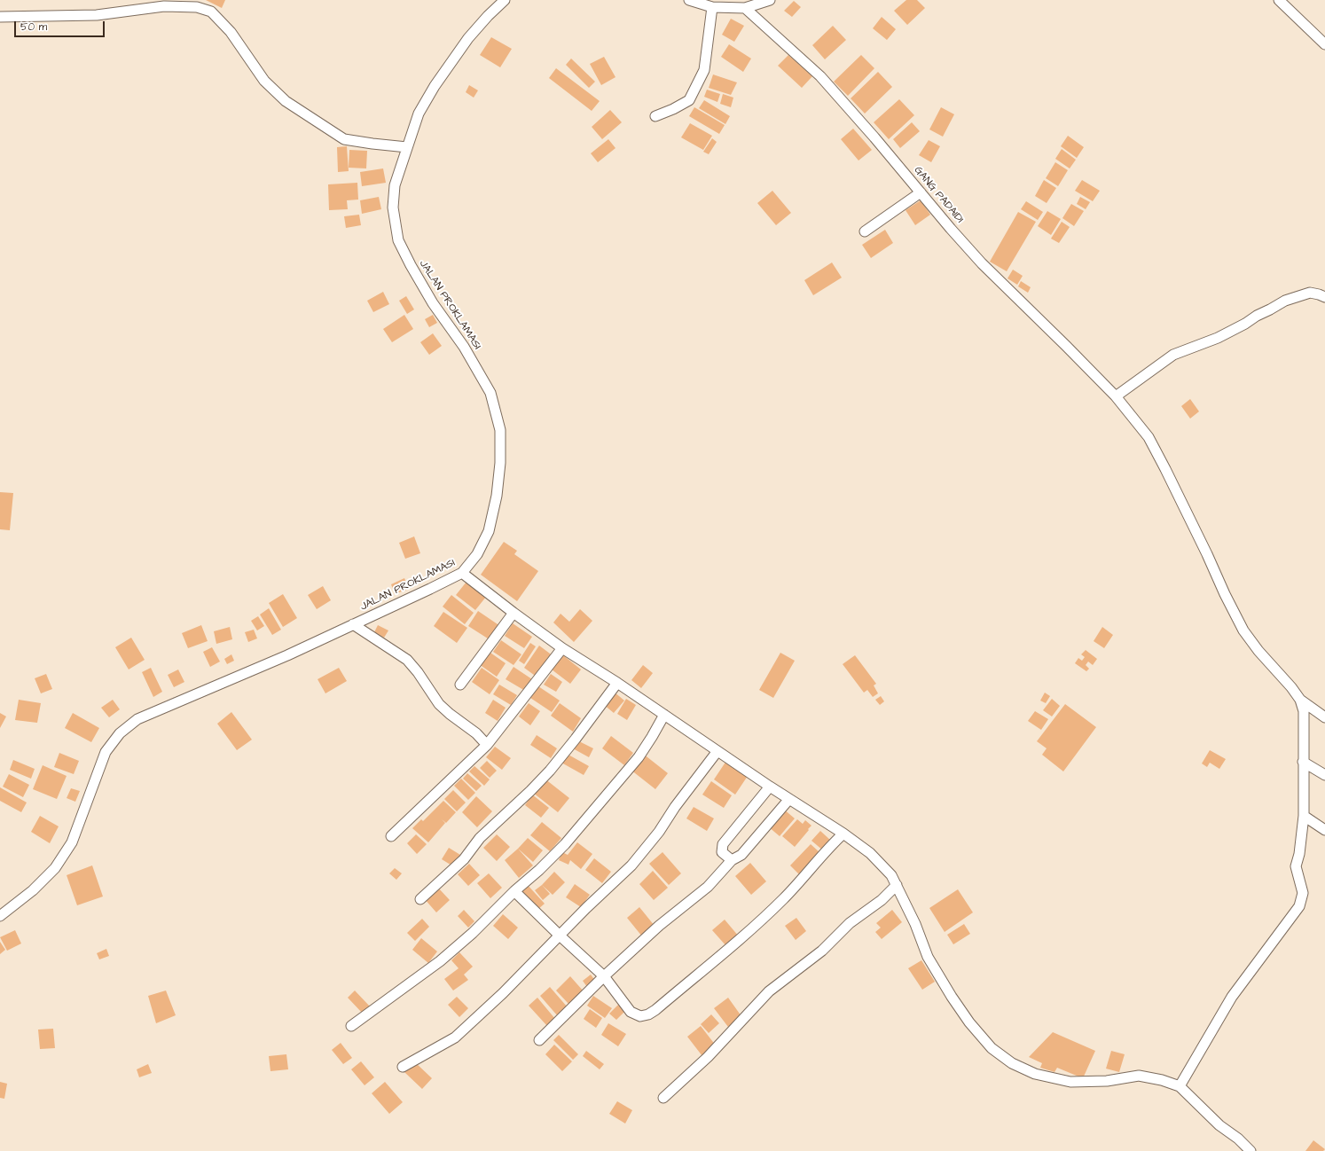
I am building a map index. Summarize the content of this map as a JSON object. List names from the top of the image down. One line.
{"streets":{"street":["GANG PADAIDI","JALAN PROKLAMASI"]},"scale_bar":"50 m"}
